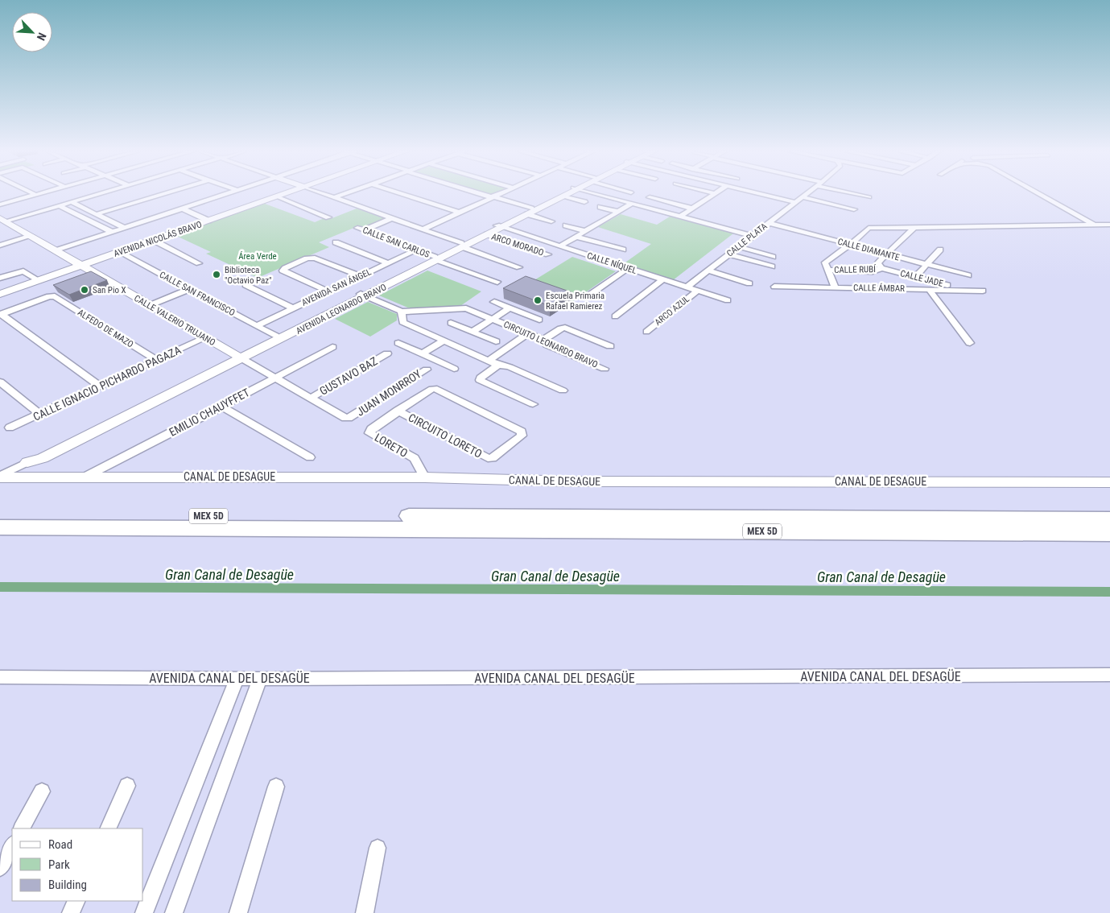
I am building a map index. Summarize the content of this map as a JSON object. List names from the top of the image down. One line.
{"streets":{"highway":["MEX 5D"],"street":["AVENIDA NICOLÁS BRAVO","CALLE PLATA","CALLE SAN CARLOS","ARCO MORADO","CALLE DIAMANTE","CALLE NÍQUEL","CALLE RUBÍ","CALLE JADE","AVENIDA SAN ÁNGEL","CALLE ÁMBAR","CALLE SAN FRANCISCO","AVENIDA LEONARDO BRAVO","ARCO AZUL","CALLE VALERIO TRUJANO","ALFEDO DE MAZO","CIRCUITO LEONARDO BRAVO","GUSTAVO BAZ","CALLE IGNACIO PICHARDO PAGAZA","JUAN MONRROY","EMILIO CHAUYFFET","CIRCUITO LORETO","LORETO","CANAL DE DESAGUE","AVENIDA CANAL DEL DESAGÜE"]},"crossings":[["AVENIDA NICOLÁS BRAVO","CALLE SAN FRANCISCO"],["AVENIDA NICOLÁS BRAVO","CALLE VALERIO TRUJANO"],["CALLE PLATA","CALLE DIAMANTE"],["CALLE PLATA","CALLE NÍQUEL"],["CALLE SAN CARLOS","AVENIDA SAN ÁNGEL"],["CALLE SAN CARLOS","AVENIDA LEONARDO BRAVO"],["ARCO MORADO","AVENIDA LEONARDO BRAVO"],["CALLE NÍQUEL","AVENIDA LEONARDO BRAVO"],["CALLE NÍQUEL","ARCO AZUL"],["CALLE RUBÍ","CALLE JADE"],["CALLE JADE","CALLE ÁMBAR"],["AVENIDA SAN ÁNGEL","CALLE SAN FRANCISCO"],["CALLE SAN FRANCISCO","AVENIDA LEONARDO BRAVO"],["AVENIDA LEONARDO BRAVO","CALLE VALERIO TRUJANO"],["AVENIDA LEONARDO BRAVO","CIRCUITO LEONARDO BRAVO"],["AVENIDA LEONARDO BRAVO","CANAL DE DESAGUE"],["CALLE VALERIO TRUJANO","GUSTAVO BAZ"],["CALLE VALERIO TRUJANO","CALLE IGNACIO PICHARDO PAGAZA"],["CALLE VALERIO TRUJANO","JUAN MONRROY"],["CALLE VALERIO TRUJANO","EMILIO CHAUYFFET"],["ALFEDO DE MAZO","CALLE IGNACIO PICHARDO PAGAZA"],["EMILIO CHAUYFFET","CANAL DE DESAGUE"],["CIRCUITO LORETO","LORETO"],["LORETO","CANAL DE DESAGUE"]],"water":["Gran Canal de Desagüe"],"parks":["Área Verde"],"places":["Biblioteca \"Octavio Paz\"","San Pio X","Escuela Primaria Rafael Ramierez"],"legend":["Road","Park","Building"],"north":"bottom right"}
